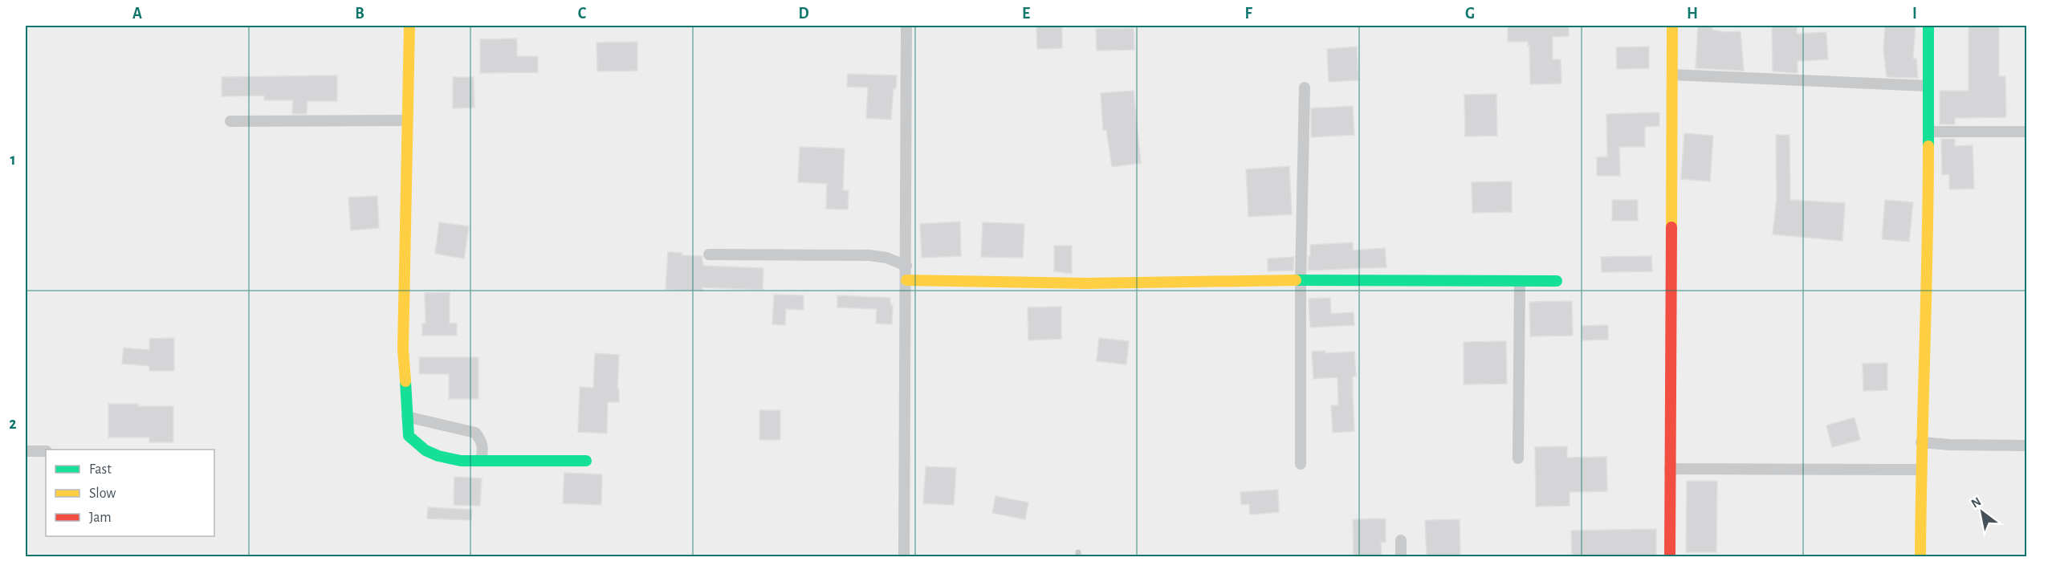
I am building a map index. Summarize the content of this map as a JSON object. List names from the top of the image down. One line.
{"legend":["Fast","Slow","Jam"],"north":"top left","grid":{"columns":["A","B","C","D","E","F","G","H","I"],"rows":["1","2"]}}
